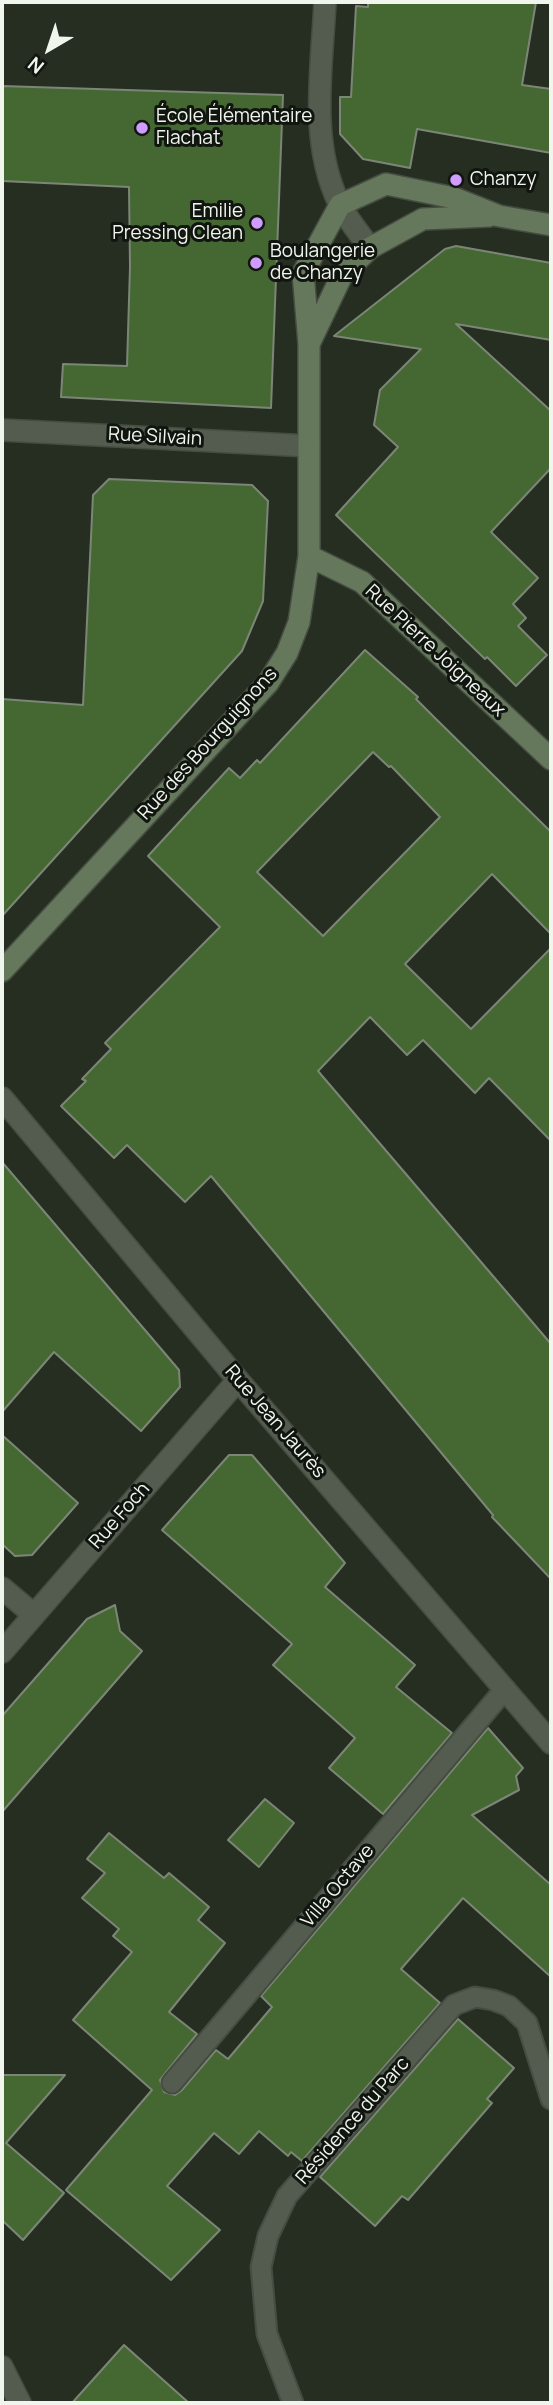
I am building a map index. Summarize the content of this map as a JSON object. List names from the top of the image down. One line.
{"streets":{"main road":["Rue Pierre Joigneaux","Rue des Bourguignons"],"street":["Rue Silvain","Rue Jean Jaurès","Rue Foch"],"lane":["Villa Octave","Résidence du Parc"]},"crossings":[["Rue Silvain","Rue des Bourguignons"],["Rue Pierre Joigneaux","Rue des Bourguignons"],["Rue Jean Jaurès","Rue Foch"],["Rue Jean Jaurès","Villa Octave"]],"places":["École Élémentaire Flachat","Chanzy","Emilie Pressing Clean","Boulangerie de Chanzy"],"north":"bottom left"}
